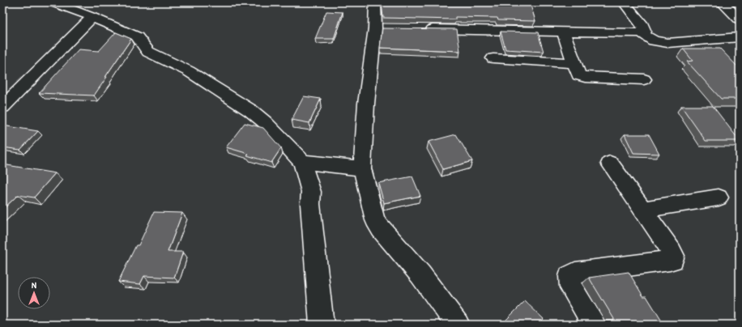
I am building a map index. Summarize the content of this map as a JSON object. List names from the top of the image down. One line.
{"north":"top"}
